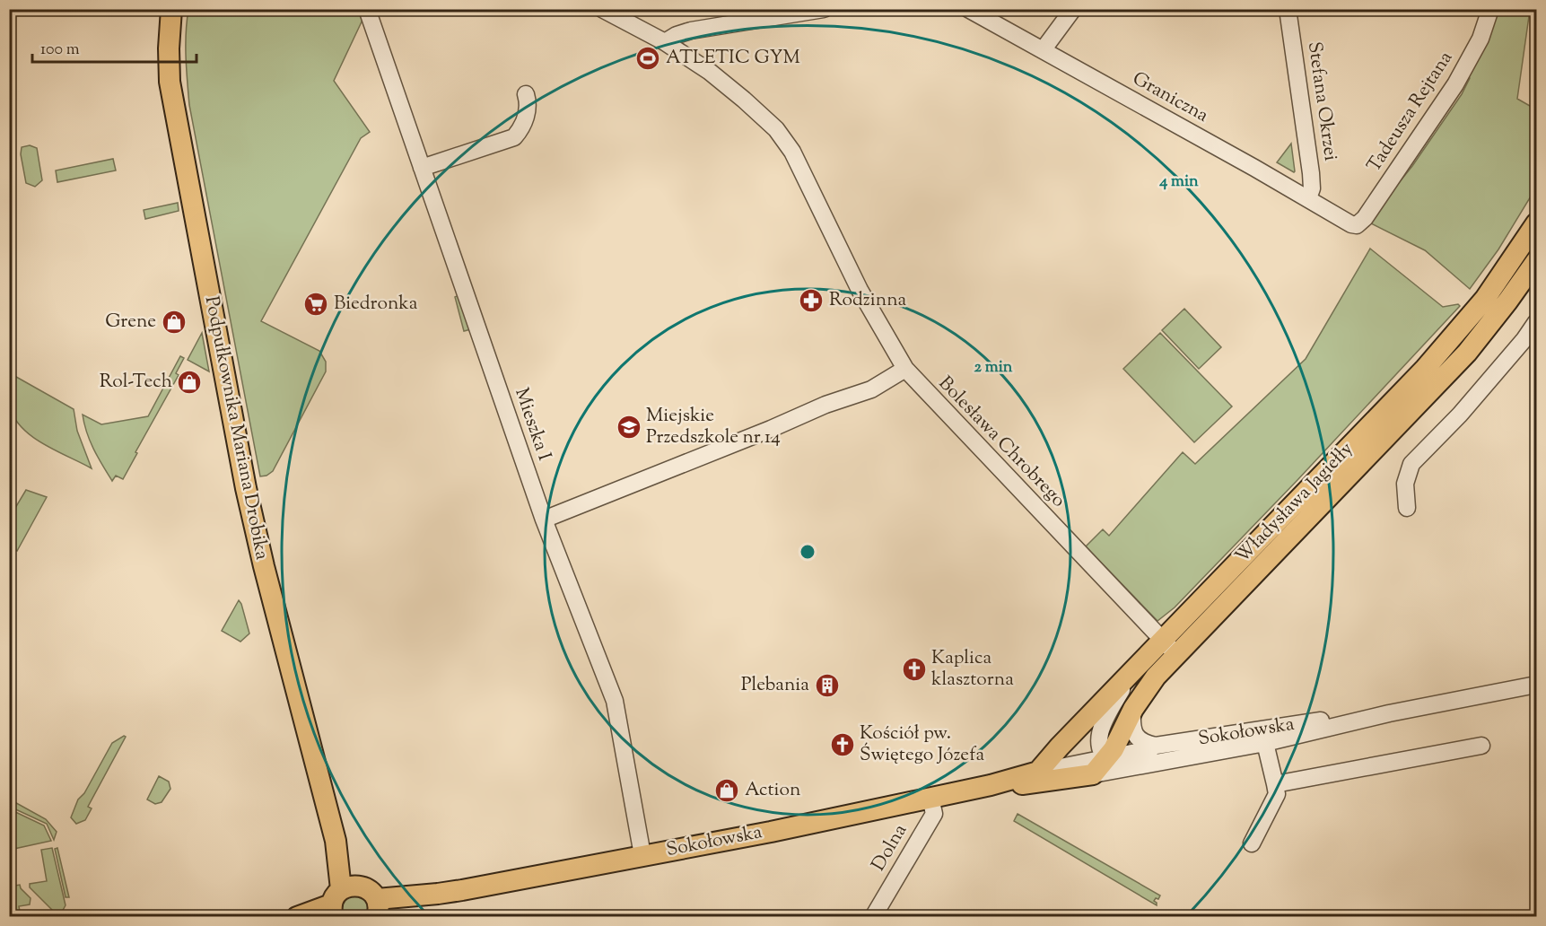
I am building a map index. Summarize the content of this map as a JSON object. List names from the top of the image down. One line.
{"streets":{"main road":["Podpułkownika Mariana Drobika","Władysława Jagiełły","Sokołowska"],"street":["Graniczna","Stefana Okrzei","Tadeusza Rejtana","Mieszka I","Bolesława Chrobrego","Dolna"]},"crossings":[["Graniczna","Stefana Okrzei"],["Graniczna","Tadeusza Rejtana"],["Mieszka I","Sokołowska"],["Bolesława Chrobrego","Władysława Jagiełły"],["Władysława Jagiełły","Sokołowska"],["Sokołowska","Dolna"]],"places":{"sports":["ATLETIC GYM"],"pharmacy":["Rodzinna"],"supermarket":["Biedronka"],"shop":["Grene","Rol-Tech","Action"],"school or university":["Miejskie Przedszkole nr 14"],"church":["Kaplica klasztorna","Kościół pw. Świętego Józefa"],"building":["Plebania"]},"scale_bar":"100 m","rings":["4 min","2 min"]}
